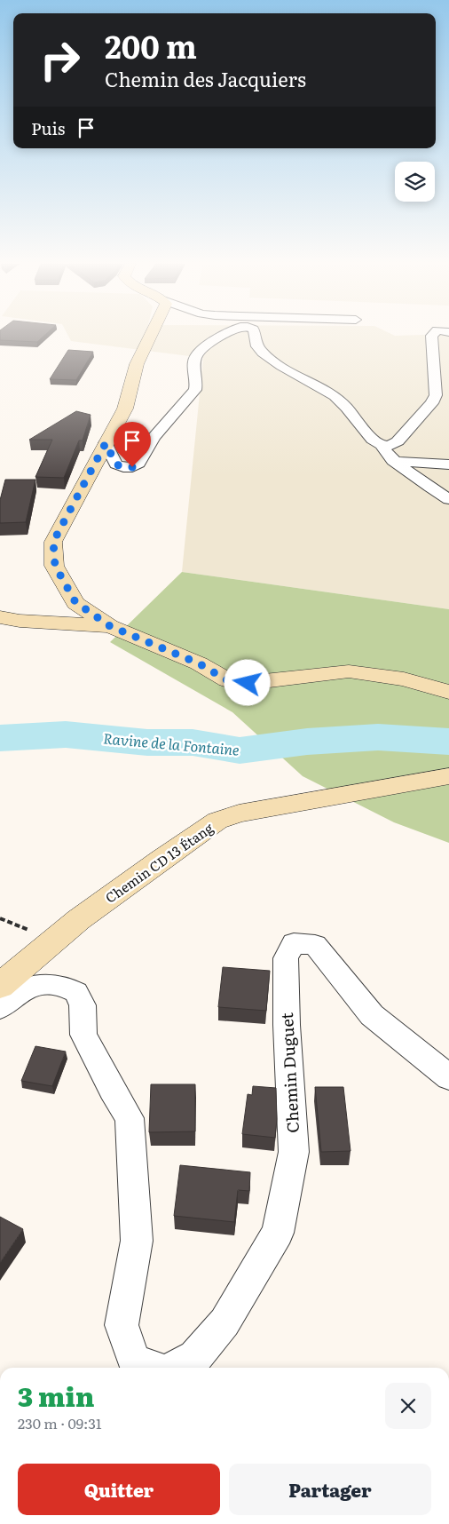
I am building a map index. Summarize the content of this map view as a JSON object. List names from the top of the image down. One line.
{"streets":{"main road":["Chemin CD 13 Étang"],"street":["Chemin Duguet"]},"water":["Ravine de la Fontaine"],"page":{"turn":["200 m","Chemin des Jacquiers"],"then":"Puis","heading":["3 min","230 m · 09:31"],"buttons":["Quitter","Partager"]}}
